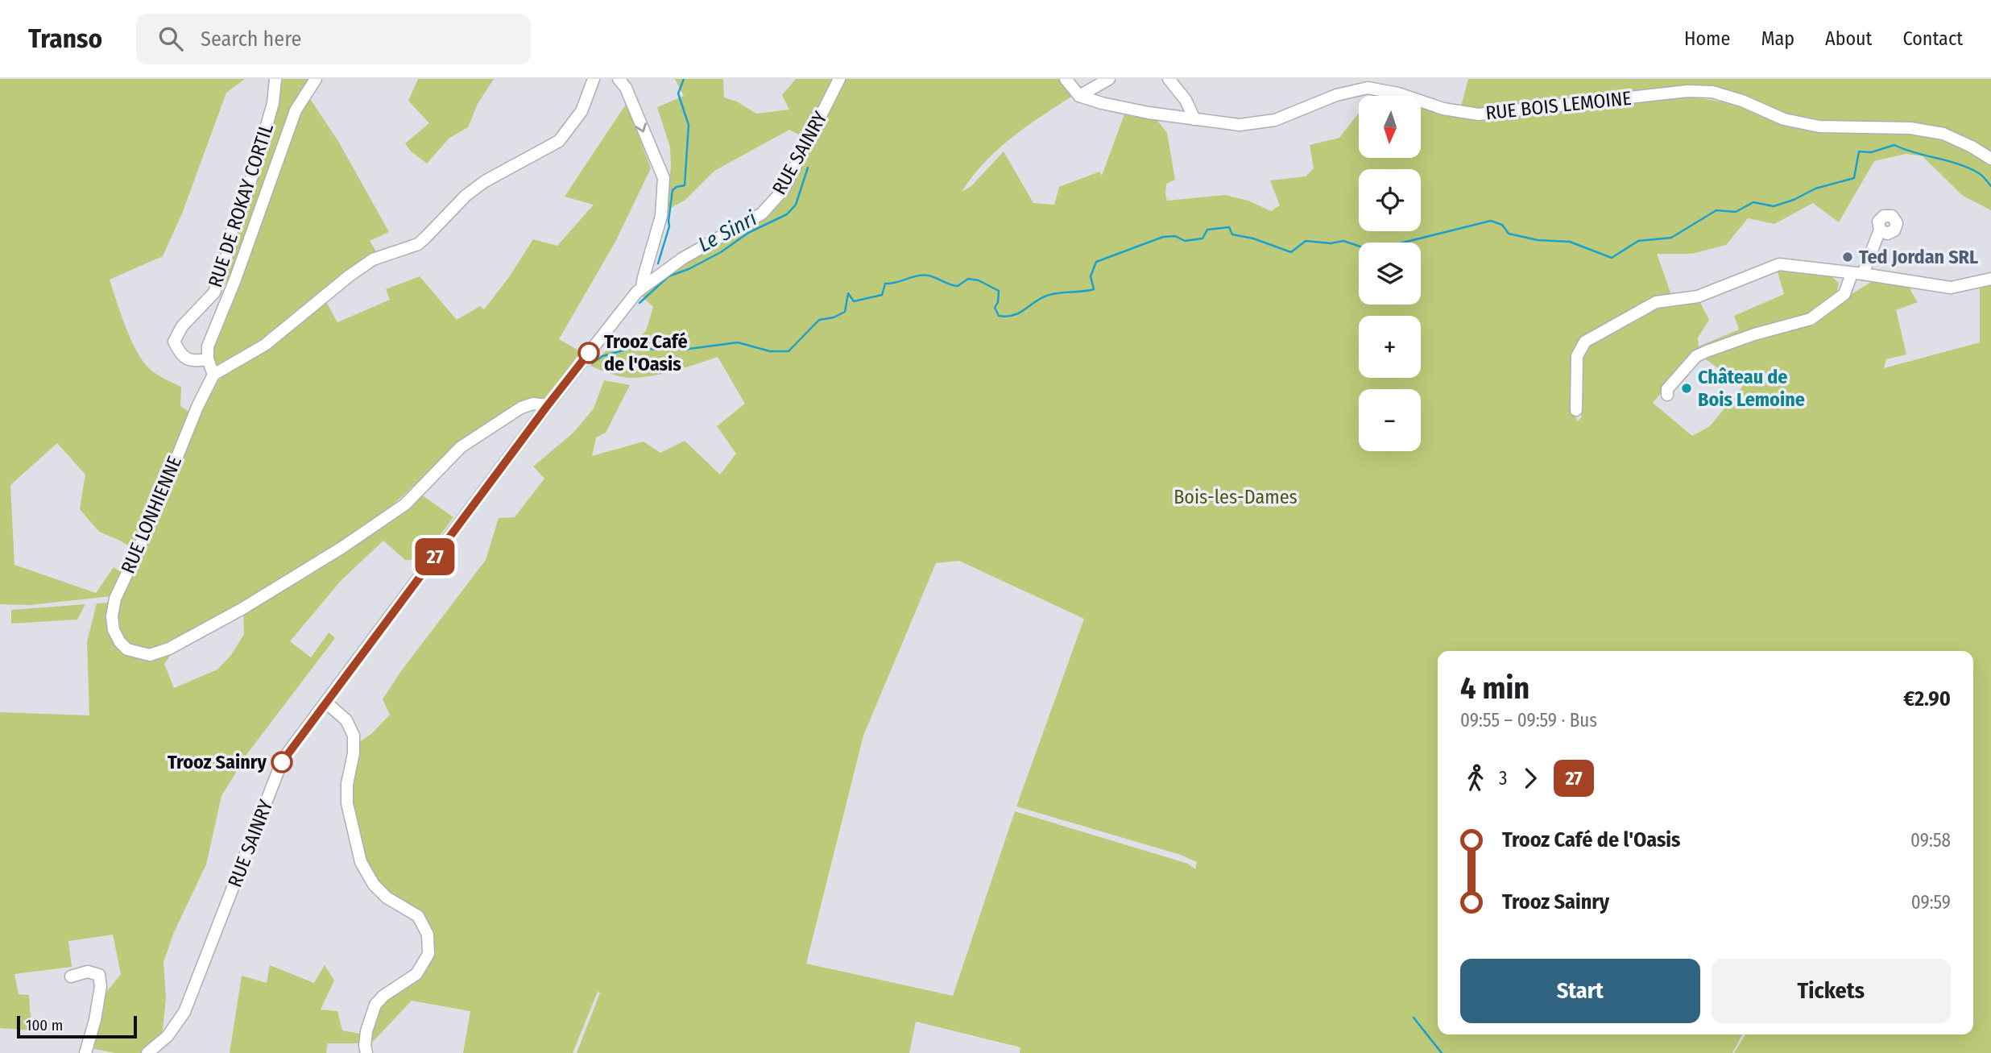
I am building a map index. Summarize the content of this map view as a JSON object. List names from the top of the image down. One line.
{"streets":{"street":["RUE BOIS LEMOINE","RUE SAINRY","RUE DE ROKAY CORTIL","RUE LONHIENNE"]},"crossings":[["RUE SAINRY","RUE LONHIENNE"]],"water":["Le Sinri"],"parks":["Bois-les-Dames"],"places":["Ted Jordan SRL","Trooz Café de l'Oasis","Château de Bois Lemoine","Trooz Sainry"],"lines":["bus line 27"],"scale_bar":"100 m","north":"bottom","page":{"header":"Transo","search":"Search here","nav":["Home","Map","About","Contact"],"on_map":"27","map_buttons":["+","−"],"heading":["4 min","09:55 – 09:59 · Bus","€2.90"],"legs":["3","27"],"list":[{"name":"Trooz Café de l'Oasis","value":"09:58"},{"name":"Trooz Sainry","value":"09:59"}],"buttons":["Start","Tickets"],"scale":"100 m"}}
